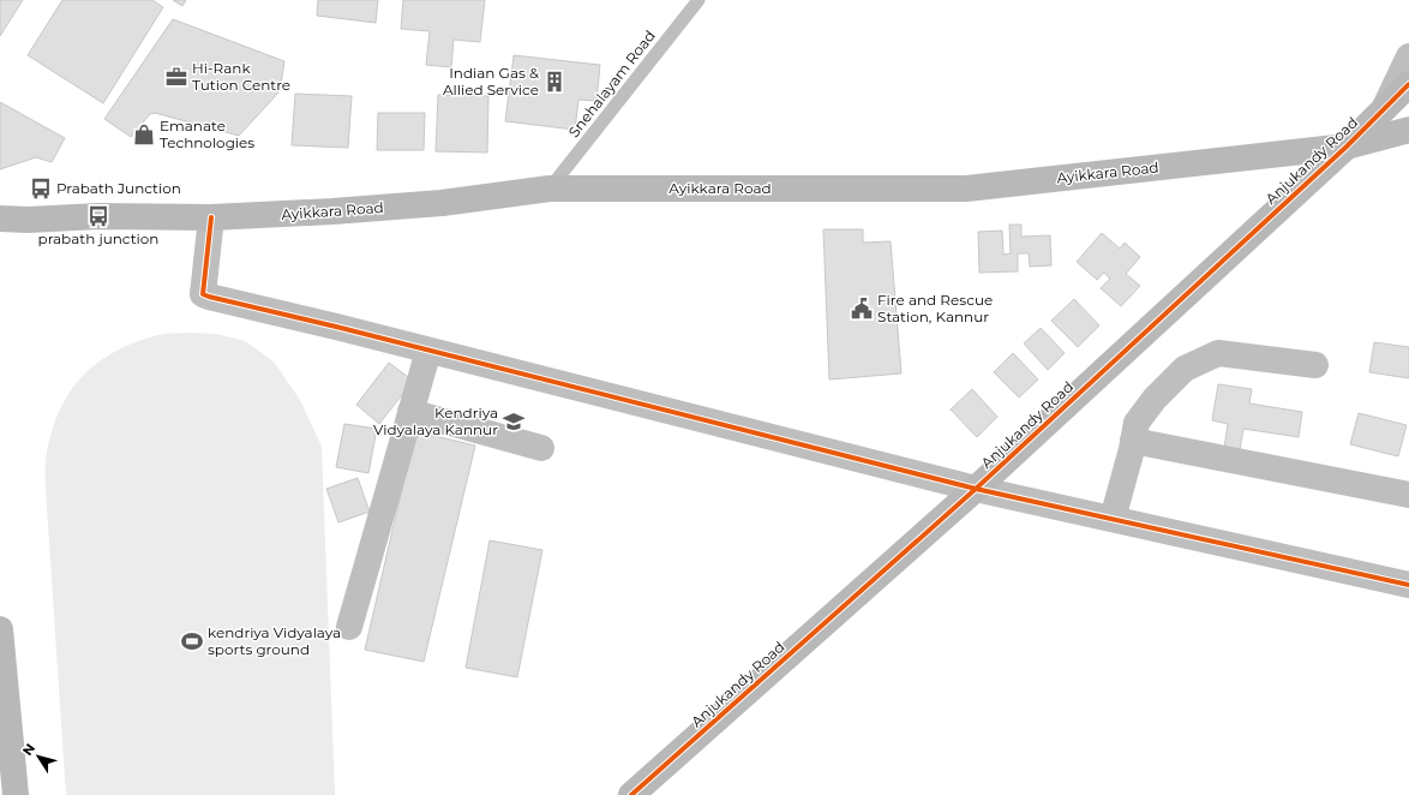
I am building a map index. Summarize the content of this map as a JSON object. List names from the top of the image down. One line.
{"streets":{"main road":["Anjukandy Road","Ayikkara Road"],"lane":["Snehalayam Road"]},"crossings":[["Snehalayam Road","Ayikkara Road"],["Anjukandy Road","Ayikkara Road"]],"places":{"office":["Hi-Rank Tution Centre"],"building":["Indian Gas & Allied Service"],"shop":["Emanate Technologies"],"bus stop":["Prabath Junction","prabath junction"],"public building":["Fire and Rescue Station, Kannur"],"school or university":["Kendriya Vidyalaya Kannur"],"sports":["kendriya Vidyalaya sports ground"]},"north":"top left"}
